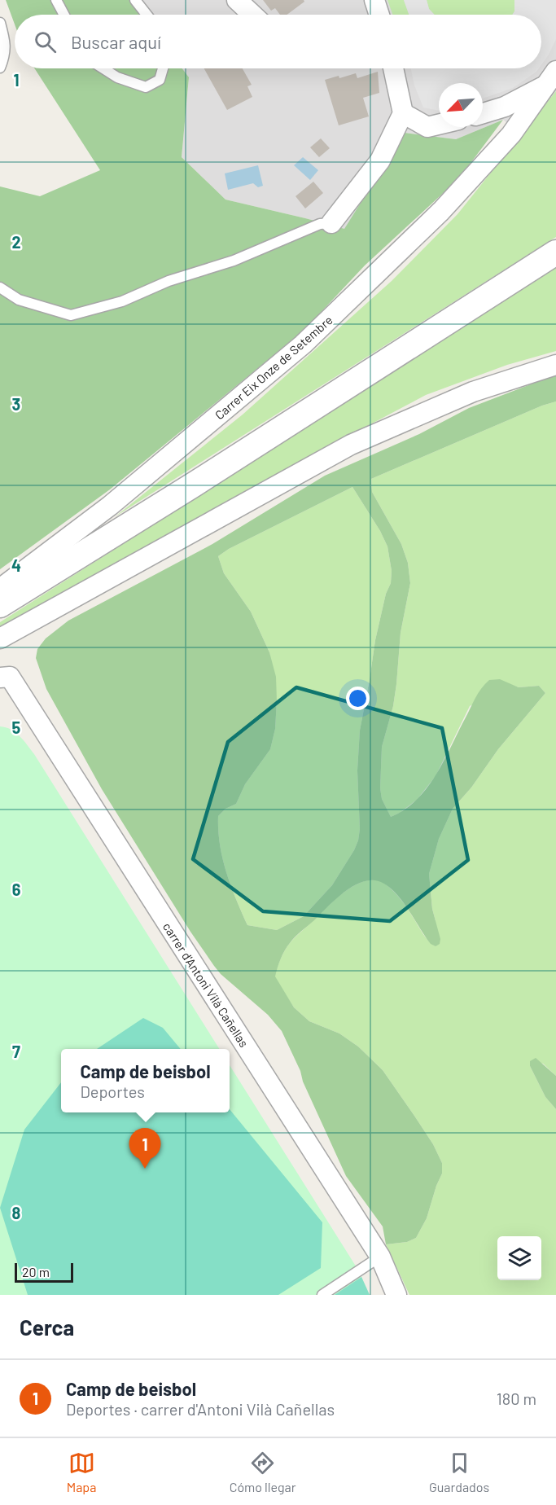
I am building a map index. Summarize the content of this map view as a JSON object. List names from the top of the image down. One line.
{"streets":{"street":["Carrer Eix Onze de Setembre","carrer d'Antoni Vilà Cañellas"]},"scale_bar":"20 m","north":"bottom left","page":{"search":"Buscar aquí","popup":["Camp de beisbol","Deportes"],"pins":"1","scale":"20 m","heading":"Cerca","list":[{"mark":"1","name":"Camp de beisbol","note":"Deportes · carrer d'Antoni Vilà Cañellas","value":"180 m"}],"nav":["Mapa","Cómo llegar","Guardados"]},"grid":{"rows":["1","2","3","4","5","6","7","8"]}}
